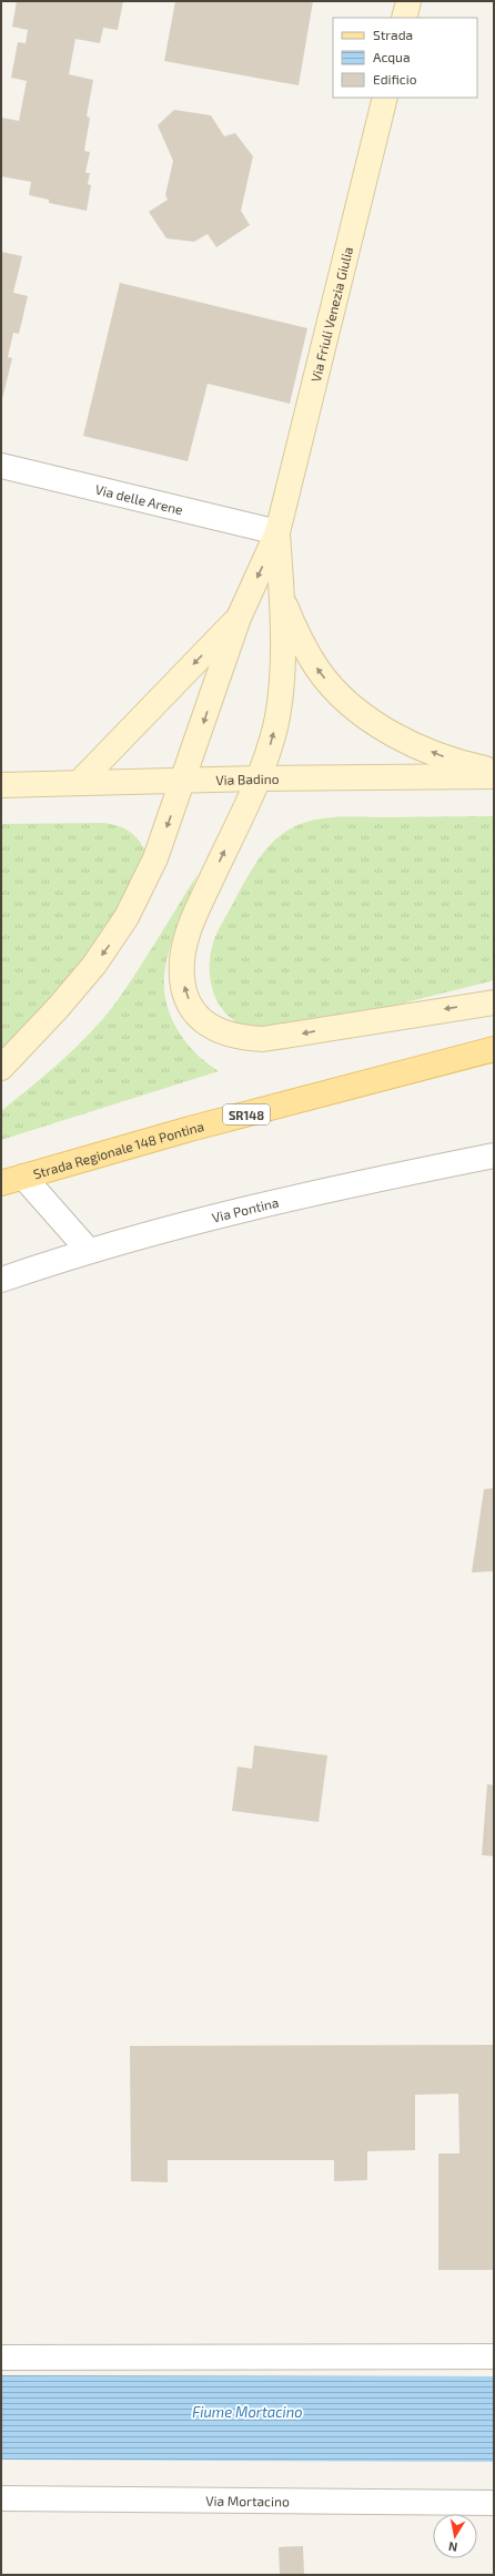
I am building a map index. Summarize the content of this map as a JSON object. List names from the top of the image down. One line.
{"streets":{"main road":["SR148","Strada Regionale 148 Pontina"],"street":["Via Friuli Venezia Giulia","Via delle Arene","Via Badino","Via Pontina","Via Mortacino"]},"crossings":[["Via Friuli Venezia Giulia","Via delle Arene"]],"water":["Fiume Mortacino"],"legend":["Strada","Acqua","Edificio"],"north":"bottom"}
